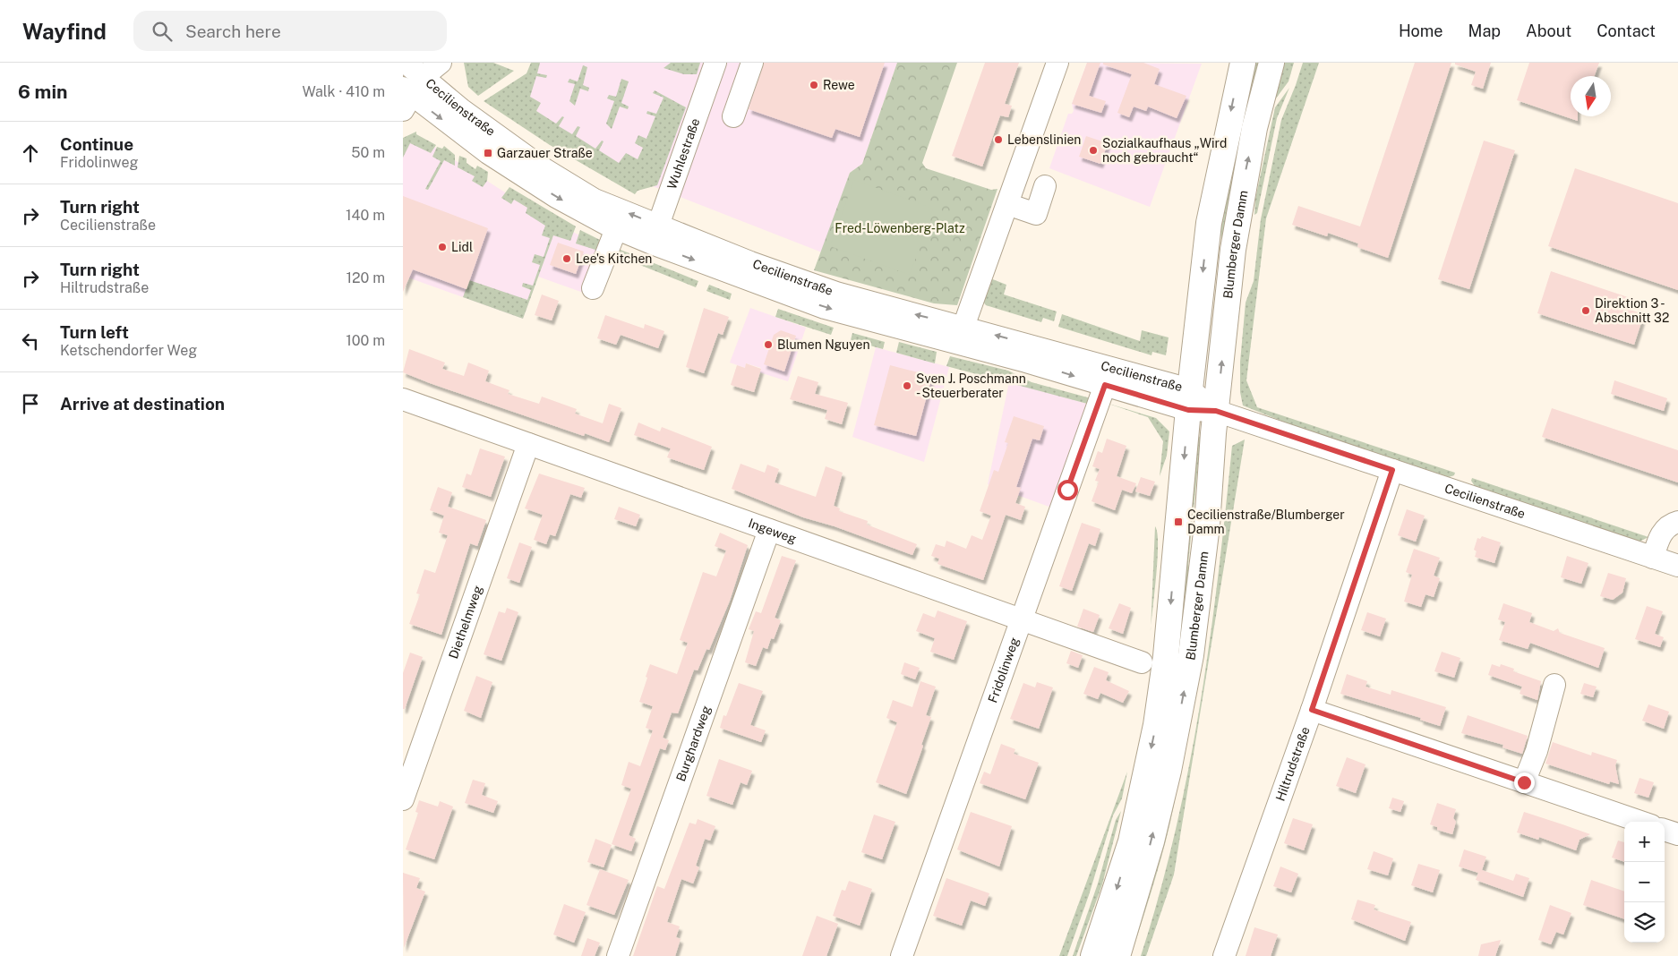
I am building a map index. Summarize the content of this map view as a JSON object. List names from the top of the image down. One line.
{"streets":{"main road":["Blumberger Damm"],"street":["Cecilienstraße","Wuhlestraße","Ingeweg","Diethelmweg","Fridolinweg","Burghardweg","Hiltrudstraße"]},"crossings":[["Cecilienstraße","Wuhlestraße"],["Cecilienstraße","Blumberger Damm"],["Cecilienstraße","Fridolinweg"],["Cecilienstraße","Hiltrudstraße"],["Ingeweg","Diethelmweg"],["Ingeweg","Fridolinweg"],["Ingeweg","Burghardweg"]],"parks":["Fred-Löwenberg-Platz"],"places":{"other":["Rewe","Lebenslinien","Sozialkaufhaus „Wird noch gebraucht“","Lidl","Lee's Kitchen","Direktion 3 - Abschnitt 32","Blumen Nguyen","Sven J. Poschmann - Steuerberater"],"transit":["Garzauer Straße","Cecilienstraße/Blumberger Damm"]},"north":"bottom","page":{"header":"Wayfind","search":"Search here","nav":["Home","Map","About","Contact"],"heading":["6 min","Walk · 410 m"],"list":[["Continue","Fridolinweg","50 m"],["Turn right","Cecilienstraße","140 m"],["Turn right","Hiltrudstraße","120 m"],["Turn left","Ketschendorfer Weg","100 m"],"Arrive at destination"],"map_buttons":["+","−"]}}
